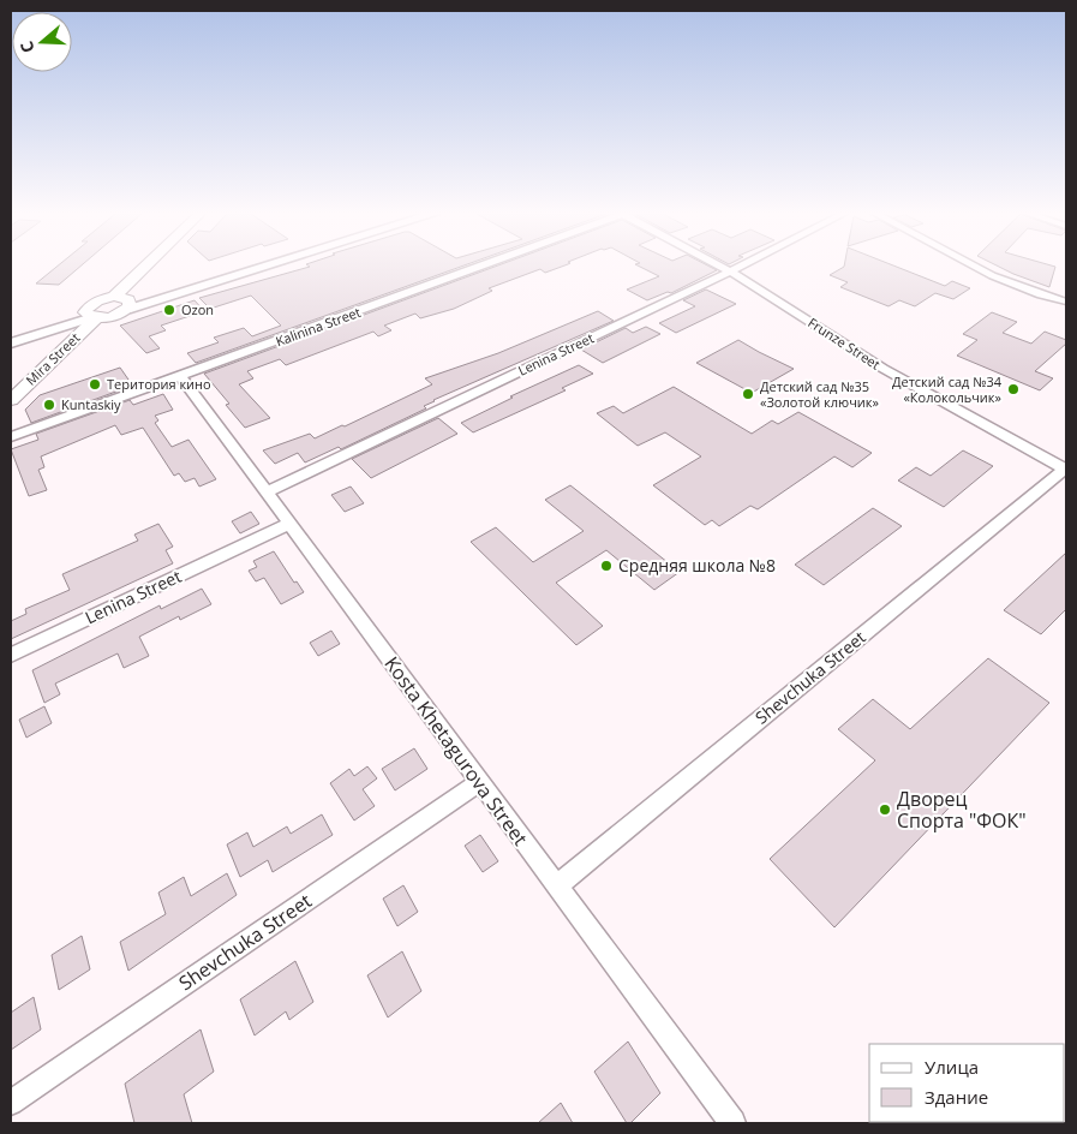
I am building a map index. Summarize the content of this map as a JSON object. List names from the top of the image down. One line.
{"streets":{"main road":["Mira Street"],"street":["Kalinina Street","Frunze Street","Lenina Street","Shevchuka Street","Kosta Khetagurova Street"]},"crossings":[["Kalinina Street","Kosta Khetagurova Street"],["Frunze Street","Lenina Street"],["Frunze Street","Shevchuka Street"],["Lenina Street","Kosta Khetagurova Street"],["Shevchuka Street","Kosta Khetagurova Street"]],"places":["Ozon","Територия кино","Детский сад №34 «Колокольчик»","Детский сад №35 «Золотой ключик»","Kuntaskiy","Средняя школа №8","Дворец Спорта \"ФОК\""],"legend":["Улица","Здание"],"north":"left"}
